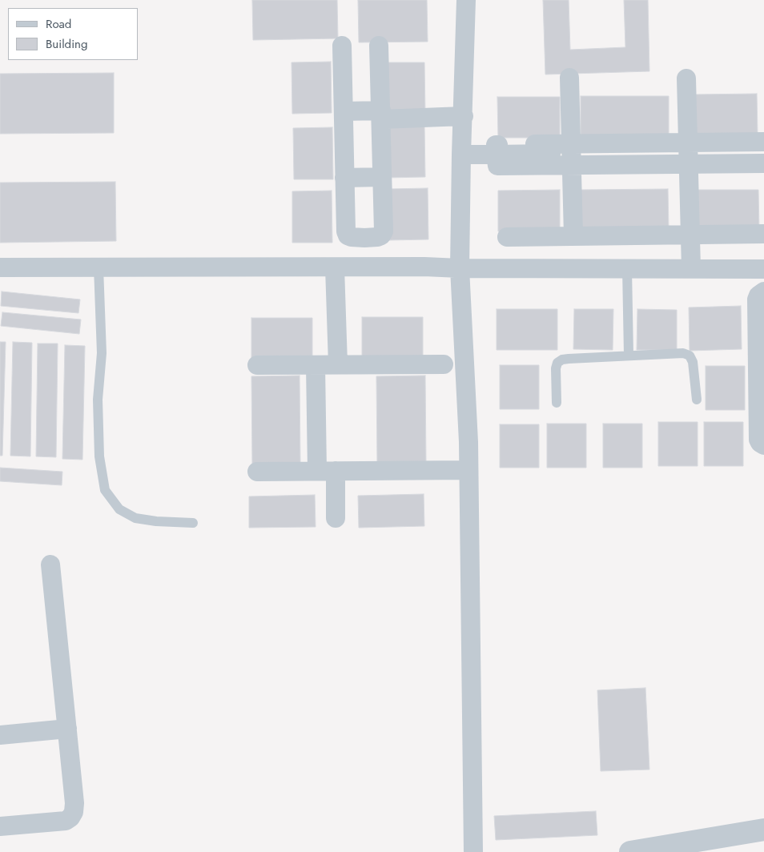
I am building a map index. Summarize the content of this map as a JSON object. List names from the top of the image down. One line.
{"legend":["Road","Building"]}
